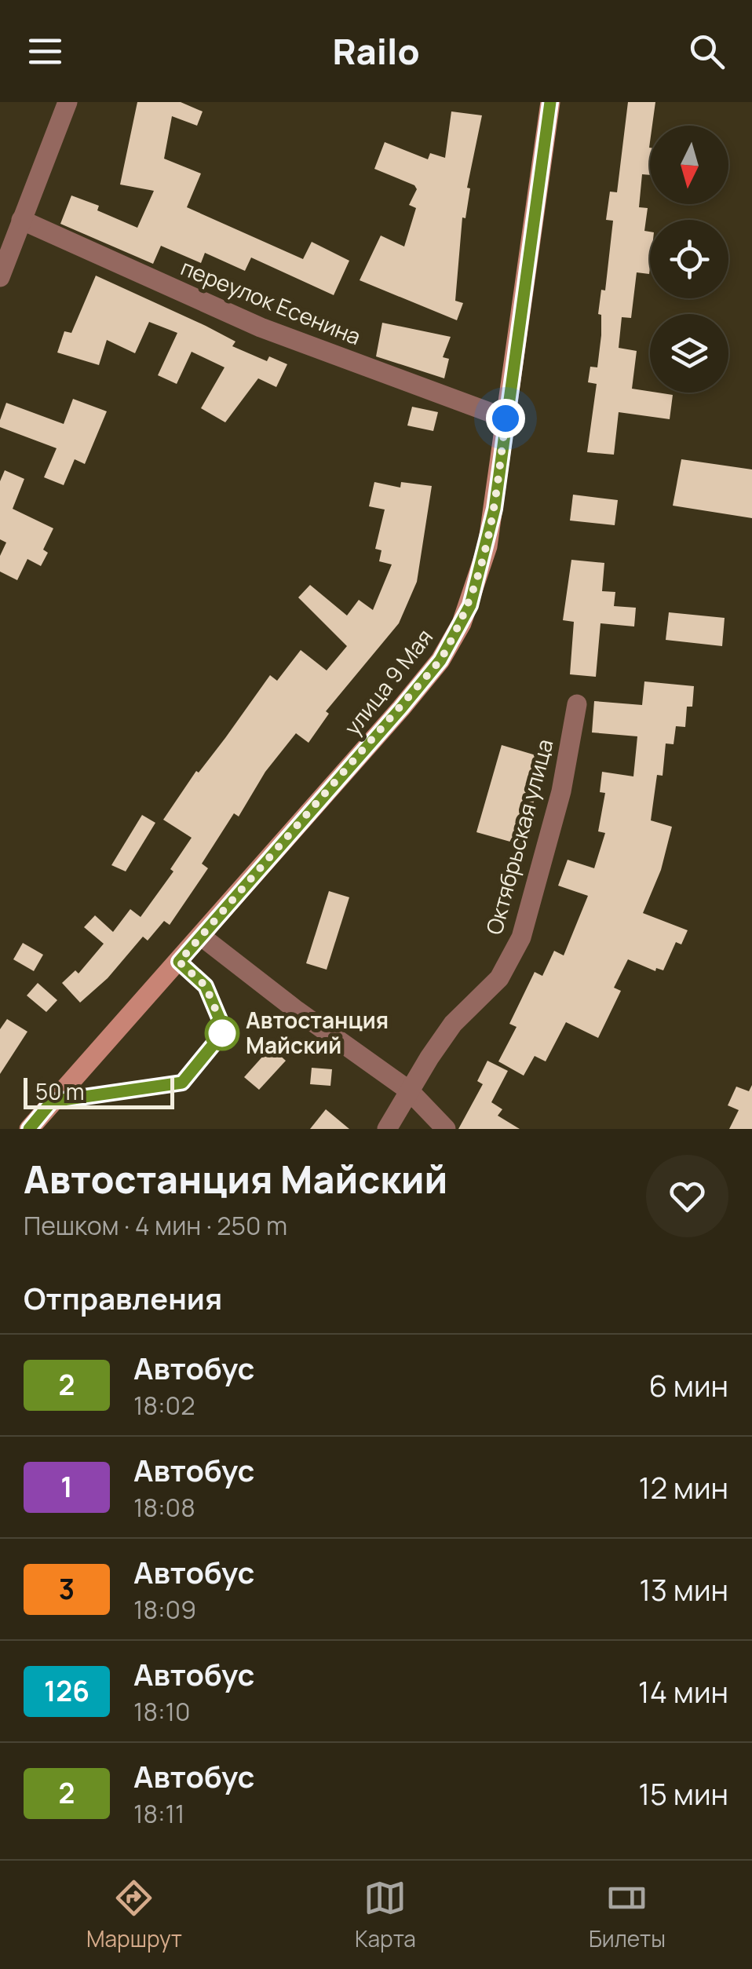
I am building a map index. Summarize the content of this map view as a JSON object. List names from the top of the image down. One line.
{"streets":{"street":["переулок Есенина","улица 9 Мая","Октябрьская улица"]},"crossings":[["переулок Есенина","улица 9 Мая"]],"places":["Автостанция Майский"],"lines":["bus line 2"],"scale_bar":"50 m","north":"bottom","page":{"header":"Railo","scale":"50 m","heading":[["Автостанция Майский","Пешком · 4 мин · 250 m"],"Отправления"],"list":[{"mark":"2","name":"Автобус","note":"18:02","value":"6 мин"},{"mark":"1","name":"Автобус","note":"18:08","value":"12 мин"},{"mark":"3","name":"Автобус","note":"18:09","value":"13 мин"},{"mark":"126","name":"Автобус","note":"18:10","value":"14 мин"},{"mark":"2","name":"Автобус","note":"18:11","value":"15 мин"}],"tabs":["Маршрут","Карта","Билеты"]}}
